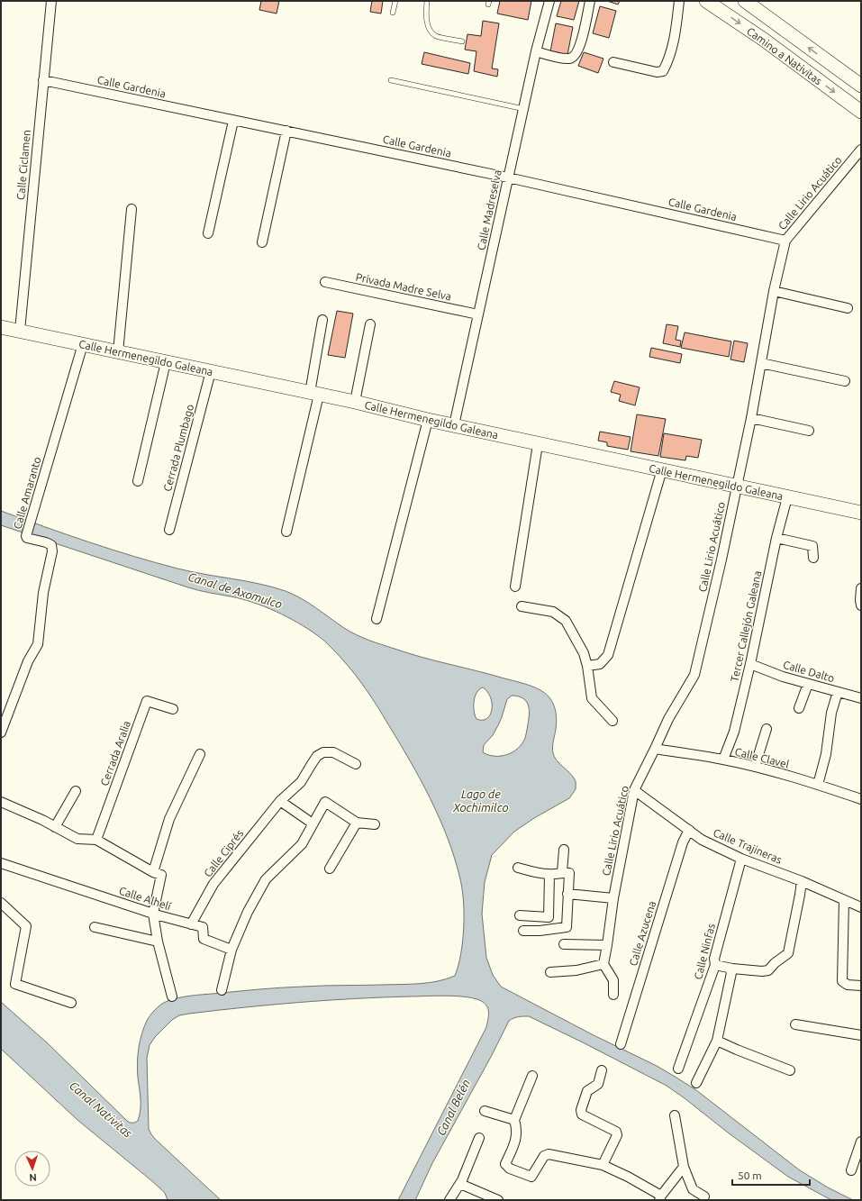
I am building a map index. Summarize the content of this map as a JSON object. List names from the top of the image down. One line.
{"streets":{"street":["Camino a Nativitas","Calle Gardenia","Calle Ciclamen","Calle Lirio Acuático","Calle Madreselva","Privada Madre Selva","Calle Hermenegildo Galeana","Cerrada Plumbago","Calle Amaranto","Tercer Callejón Galeana","Calle Dalto","Cerrada Aralia","Calle Clavel","Calle Trajineras","Calle Ciprés","Calle Alhelí","Calle Azucena","Calle Ninfas"]},"crossings":[["Calle Gardenia","Calle Ciclamen"],["Calle Gardenia","Calle Lirio Acuático"],["Calle Gardenia","Calle Madreselva"],["Calle Ciclamen","Calle Hermenegildo Galeana"],["Calle Lirio Acuático","Calle Hermenegildo Galeana"],["Calle Lirio Acuático","Calle Clavel"],["Calle Lirio Acuático","Calle Trajineras"],["Calle Madreselva","Privada Madre Selva"],["Calle Madreselva","Calle Hermenegildo Galeana"],["Calle Hermenegildo Galeana","Cerrada Plumbago"],["Calle Hermenegildo Galeana","Calle Amaranto"],["Calle Hermenegildo Galeana","Tercer Callejón Galeana"],["Tercer Callejón Galeana","Calle Dalto"],["Tercer Callejón Galeana","Calle Clavel"],["Calle Trajineras","Calle Azucena"],["Calle Trajineras","Calle Ninfas"],["Calle Ciprés","Calle Alhelí"]],"water":["Canal de Axomulco","Lago de Xochimilco","Canal Belén","Canal Nativitas"],"scale_bar":"50 m","north":"bottom"}
